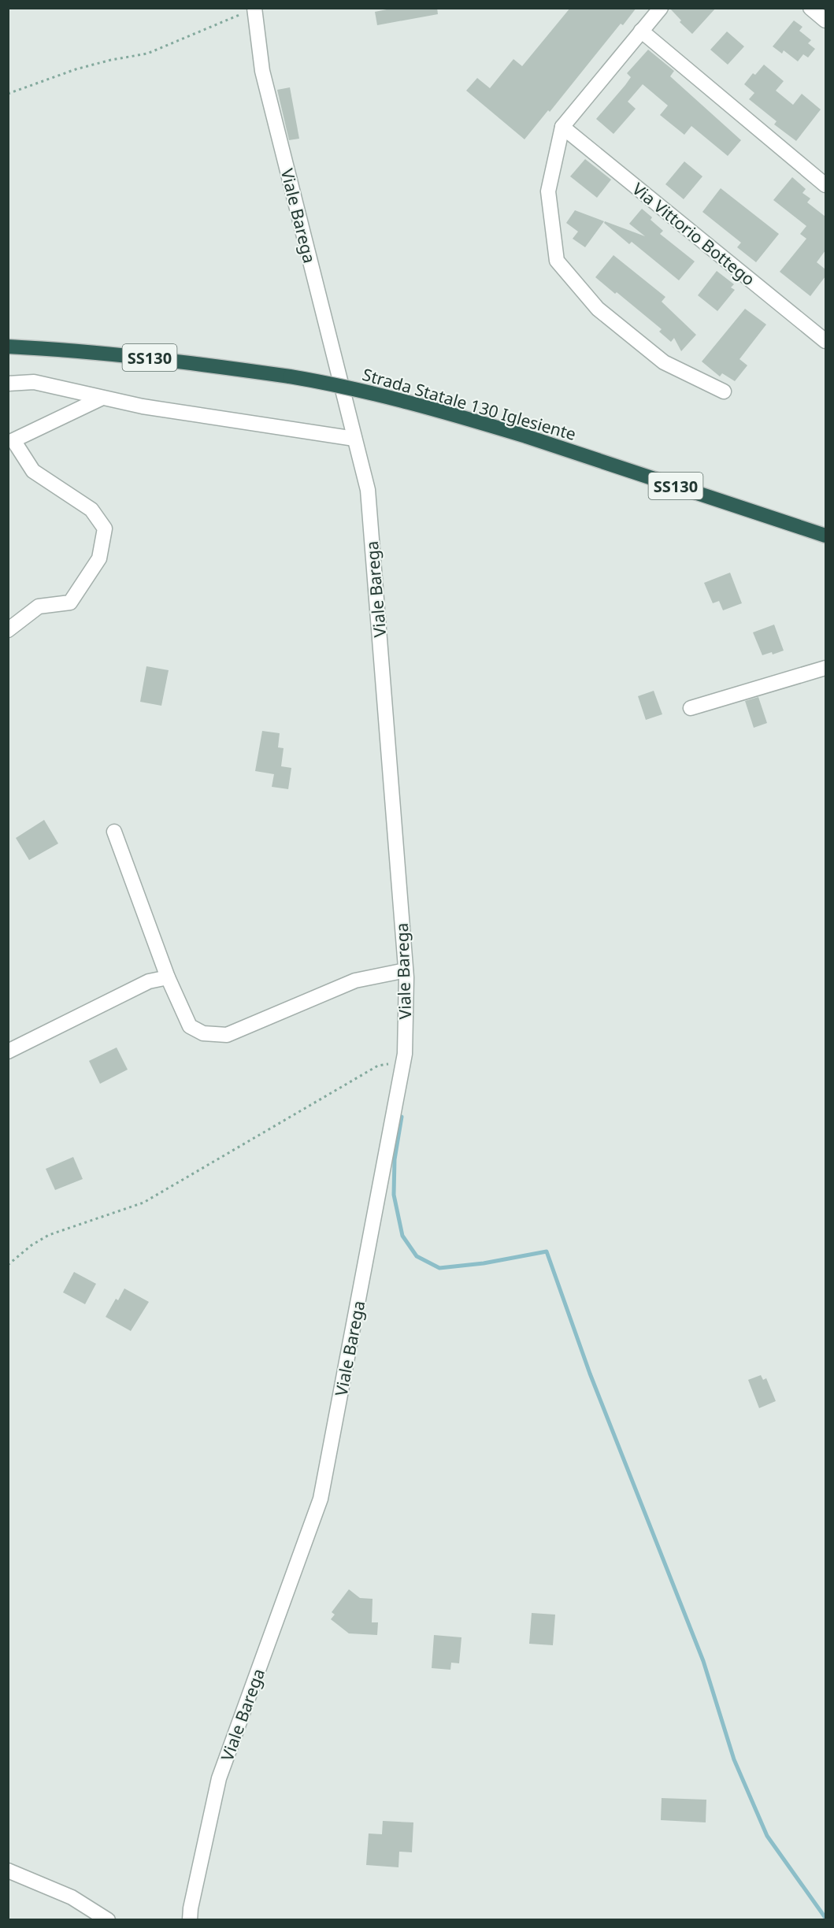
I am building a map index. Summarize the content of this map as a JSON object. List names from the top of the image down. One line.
{"streets":{"highway":["SS130","Strada Statale 130 Iglesiente"],"street":["Viale Barega","Via Vittorio Bottego"]}}
